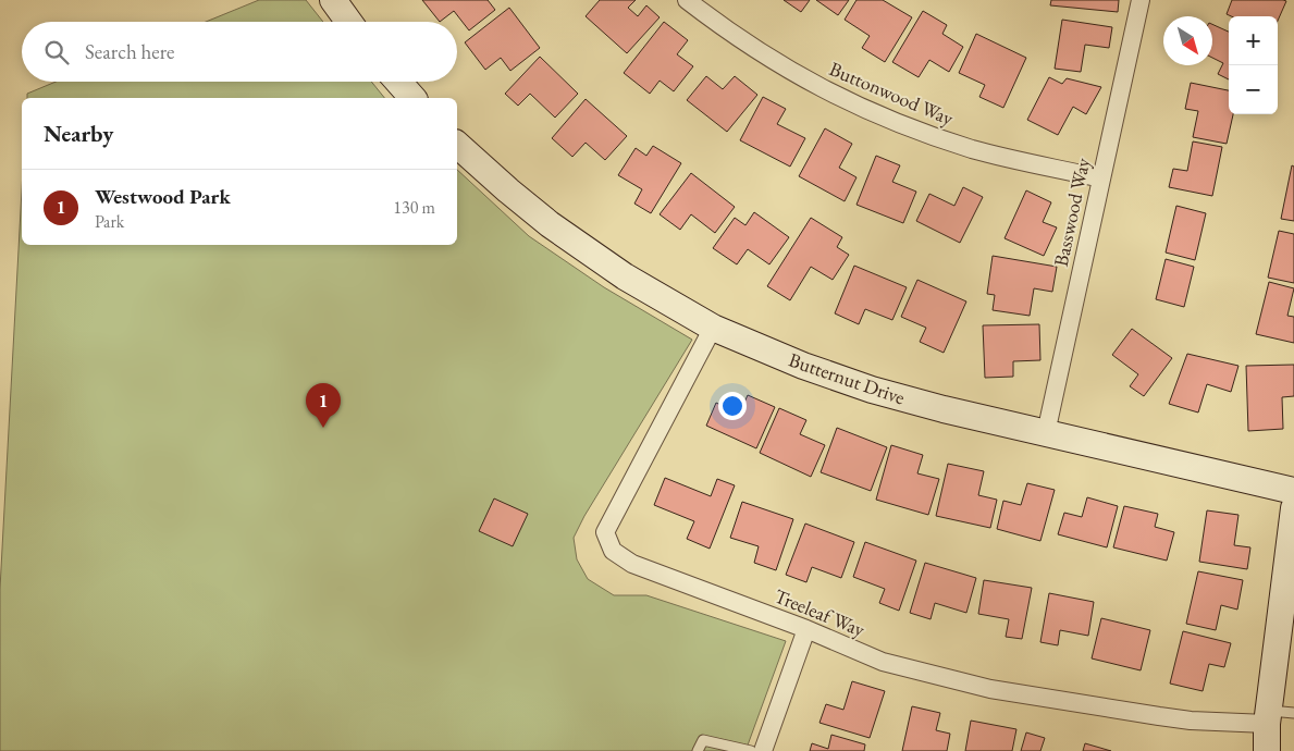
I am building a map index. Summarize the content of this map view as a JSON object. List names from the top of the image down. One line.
{"streets":{"street":["Buttonwood Way","Basswood Way","Butternut Drive","Treeleaf Way"]},"crossings":[["Buttonwood Way","Basswood Way"],["Basswood Way","Butternut Drive"],["Butternut Drive","Treeleaf Way"]],"north":"bottom right","page":{"map_buttons":["+","−"],"search":"Search here","heading":"Nearby","list":[{"mark":"1","name":"Westwood Park","note":"Park","value":"130 m"}],"pins":"1"}}
